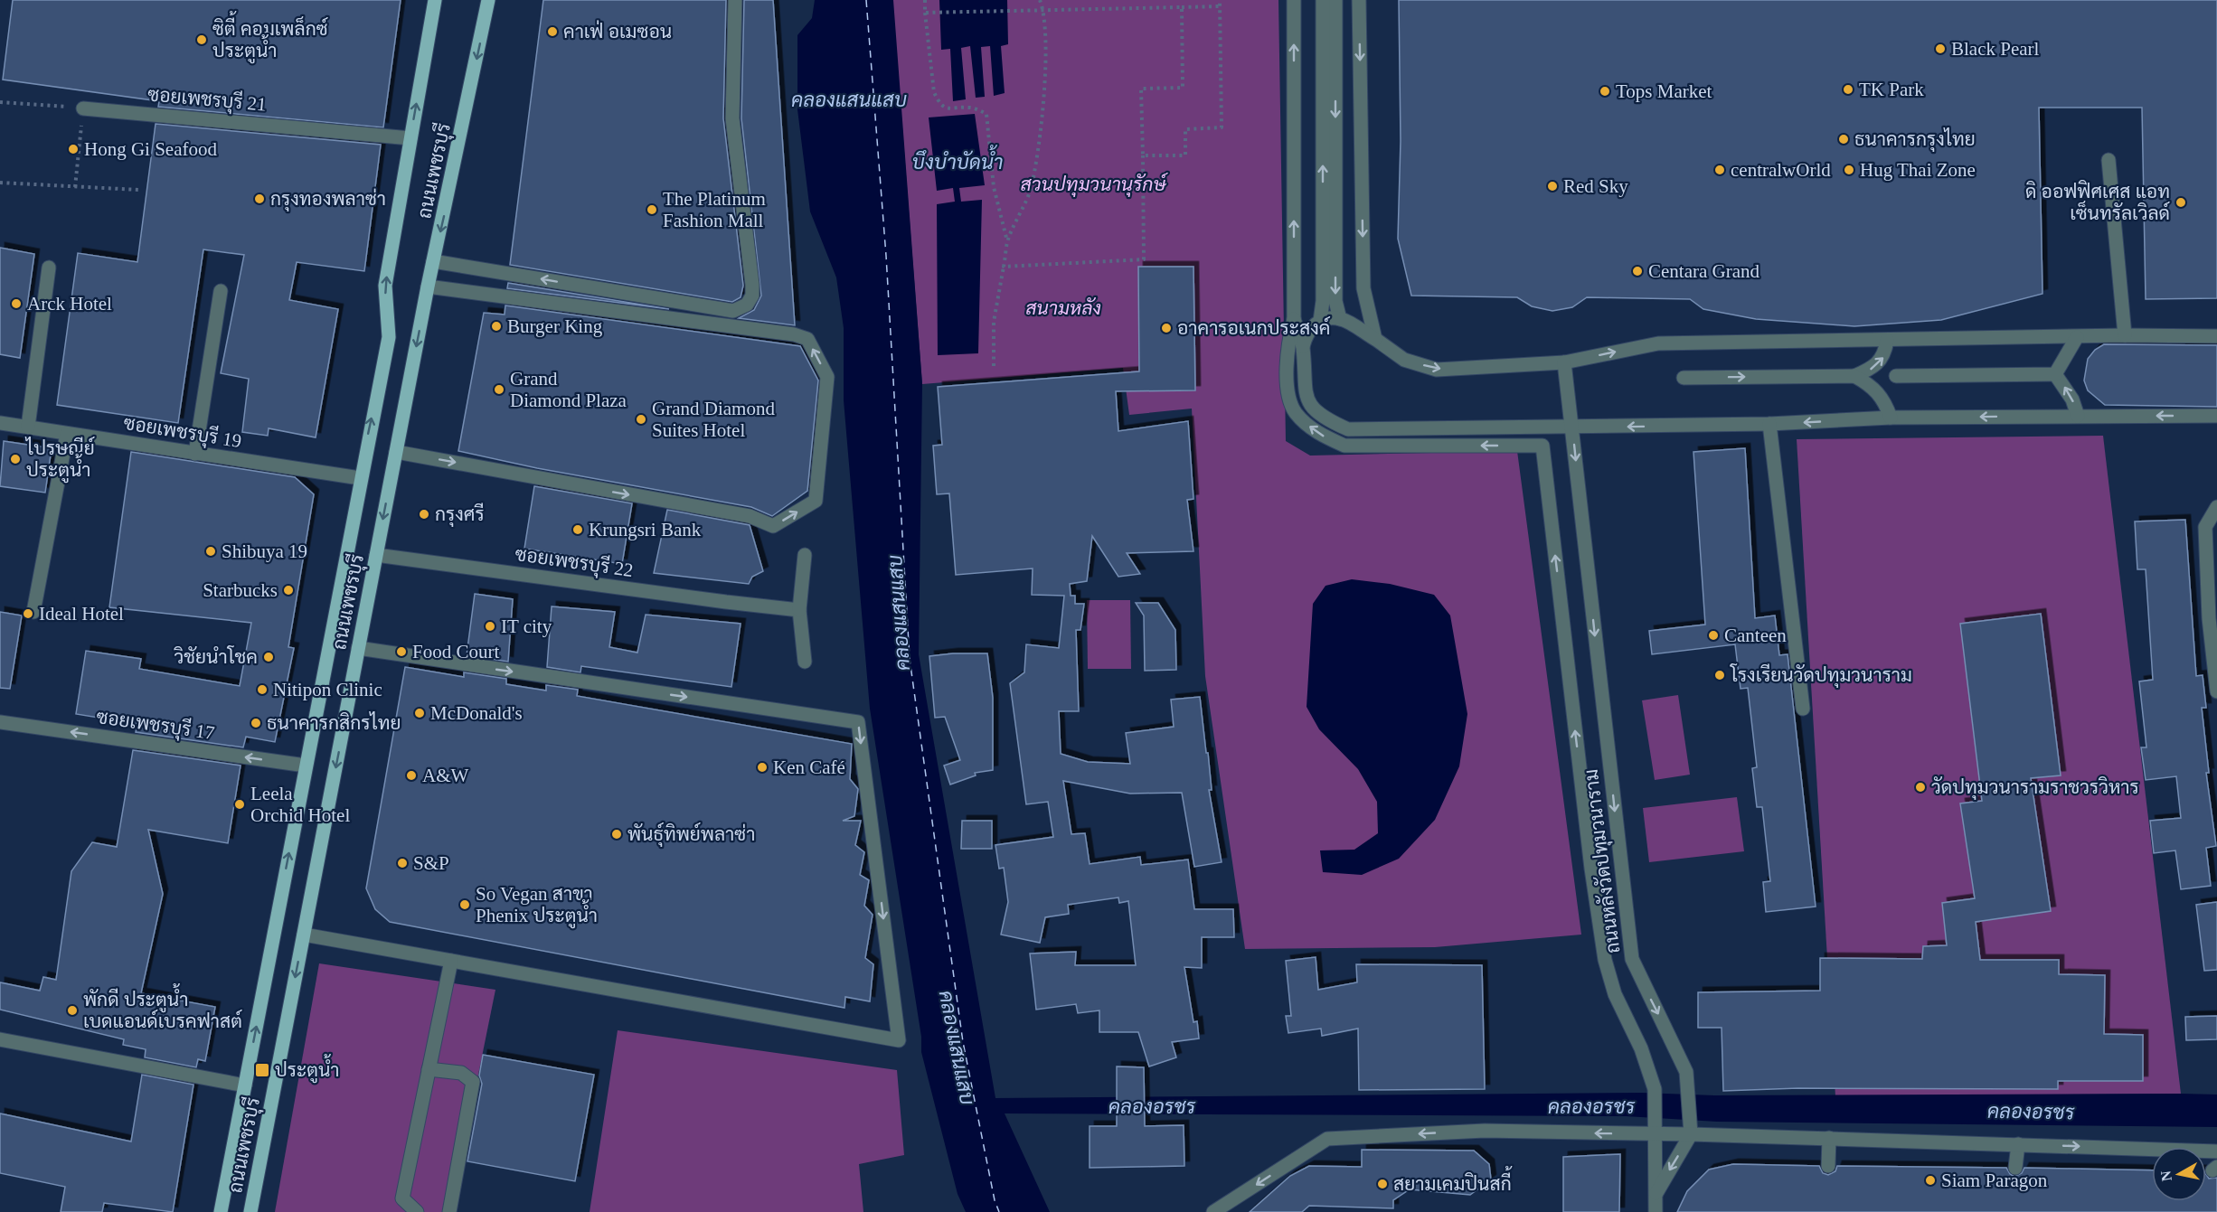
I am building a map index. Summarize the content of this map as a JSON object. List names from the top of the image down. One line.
{"streets":{"main road":["ถนนเพชรบุรี"],"street":["ซอยเพชรบุรี 21","ซอยเพชรบุรี 19","ซอยเพชรบุรี 22","ซอยเพชรบุรี 17","ถนนหลังวัดปทุมวนาราม"]},"crossings":[["ซอยเพชรบุรี 21","ถนนเพชรบุรี"],["ถนนเพชรบุรี","ซอยเพชรบุรี 19"],["ถนนเพชรบุรี","ซอยเพชรบุรี 22"],["ถนนเพชรบุรี","ซอยเพชรบุรี 17"]],"one_way":["ซอยเพชรบุรี 17"],"water":["คลองแสนแสบ","บึงบำบัดน้ำ","คลองอรชร"],"parks":["สวนปทุมวนานุรักษ์","สนามหลัง"],"places":{"other":["คาเฟ่ อเมซอน","ซิตี้ คอมเพล็กซ์ ประตูน้ำ","Black Pearl","TK Park","Tops Market","ธนาคารกรุงไทย","Hong Gi Seafood","centralwOrld","Hug Thai Zone","Red Sky","กรุงทองพลาซ่า","ดิ ออฟฟิศเศส แอท เซ็นทรัลเวิลด์","The Platinum Fashion Mall","Centara Grand","Arck Hotel","Burger King","อาคารอเนกประสงค์","Grand Diamond Plaza","Grand Diamond Suites Hotel","ไปรษณีย์ ประตูน้ำ","กรุงศรี","Krungsri Bank","Shibuya 19","Starbucks","Ideal Hotel","IT city","Canteen","Food Court","วิชัยนำโชค","โรงเรียนวัดปทุมวนาราม","Nitipon Clinic","McDonald's","ธนาคารกสิกรไทย","Ken Café","A&W","วัดปทุมวนารามราชวรวิหาร","Leela Orchid Hotel","พันธุ์ทิพย์พลาซ่า","S&P","So Vegan สาขา Phenix ประตูน้ำ","พักดี ประตูน้ำ เบดแอนด์เบรคฟาสต์","Siam Paragon","สยามเคมปินสกี้"],"transit":["ประตูน้ำ"]},"north":"left"}
